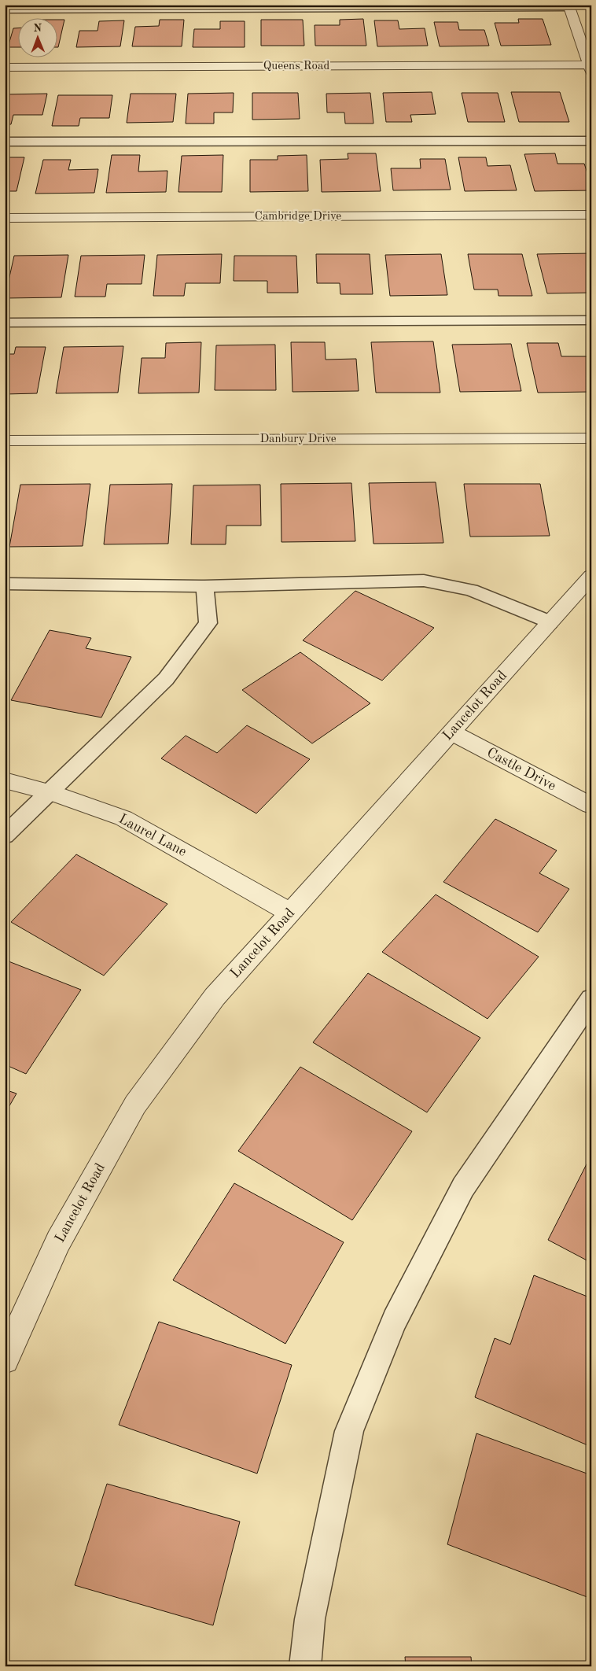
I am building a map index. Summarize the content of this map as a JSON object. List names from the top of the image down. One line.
{"streets":{"street":["Queens Road","Cambridge Drive","Danbury Drive","Lancelot Road","Castle Drive","Laurel Lane"]},"crossings":[["Lancelot Road","Castle Drive"],["Lancelot Road","Laurel Lane"]],"north":"top"}
